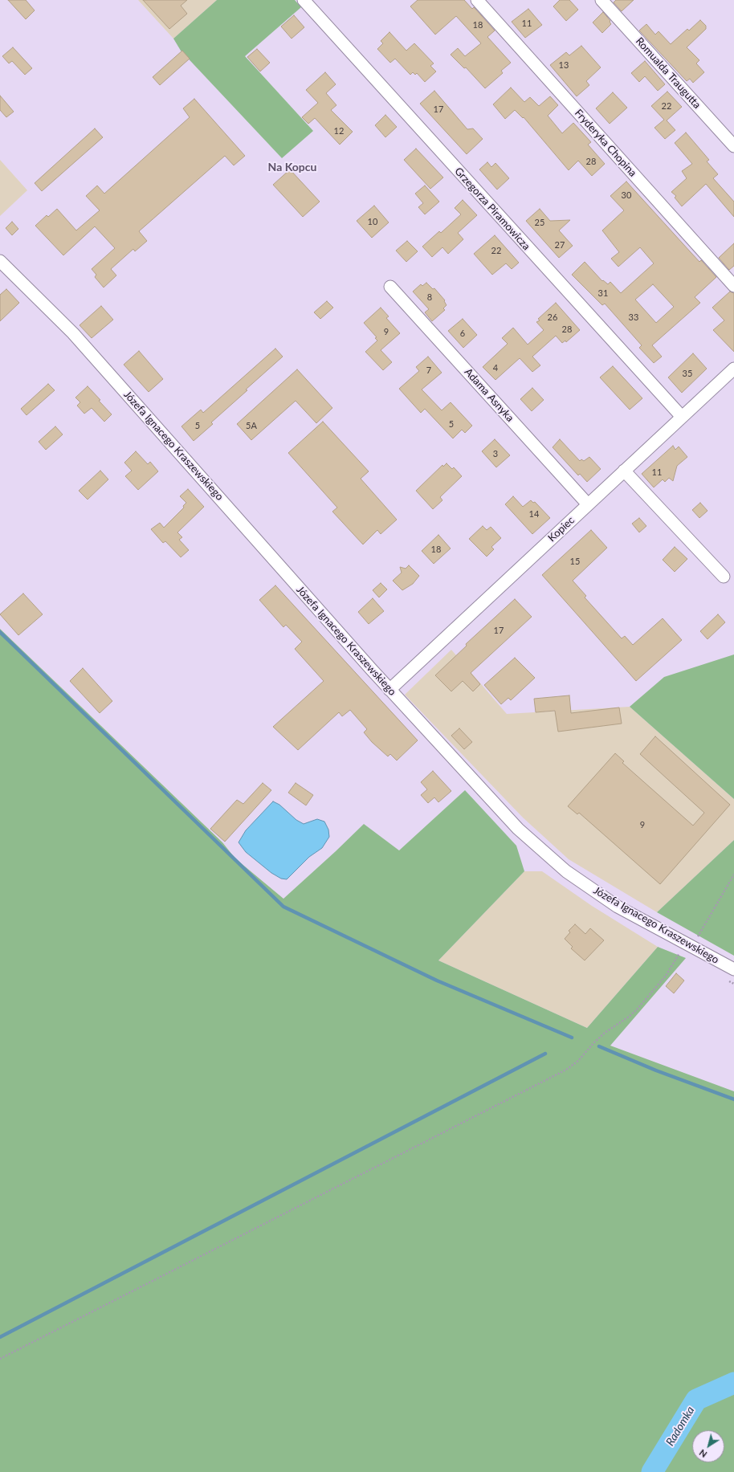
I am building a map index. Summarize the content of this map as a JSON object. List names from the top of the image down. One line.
{"streets":{"street":["Romualda Traugutta","Fryderyka Chopina","Grzegorza Piramowicza","Adama Asnyka","Józefa Ignacego Kraszewskiego","Kopiec"]},"crossings":[["Grzegorza Piramowicza","Kopiec"],["Adama Asnyka","Kopiec"],["Józefa Ignacego Kraszewskiego","Kopiec"]],"districts":["Na Kopcu"],"water":["Radomka"],"house_numbers":["11","18","13","22","17","12","28","30","10","25","27","22","31","8","26","33","28","9","6","4","7","35","5","5","5A","3","11","14","18","15","17","9"],"north":"bottom left"}
